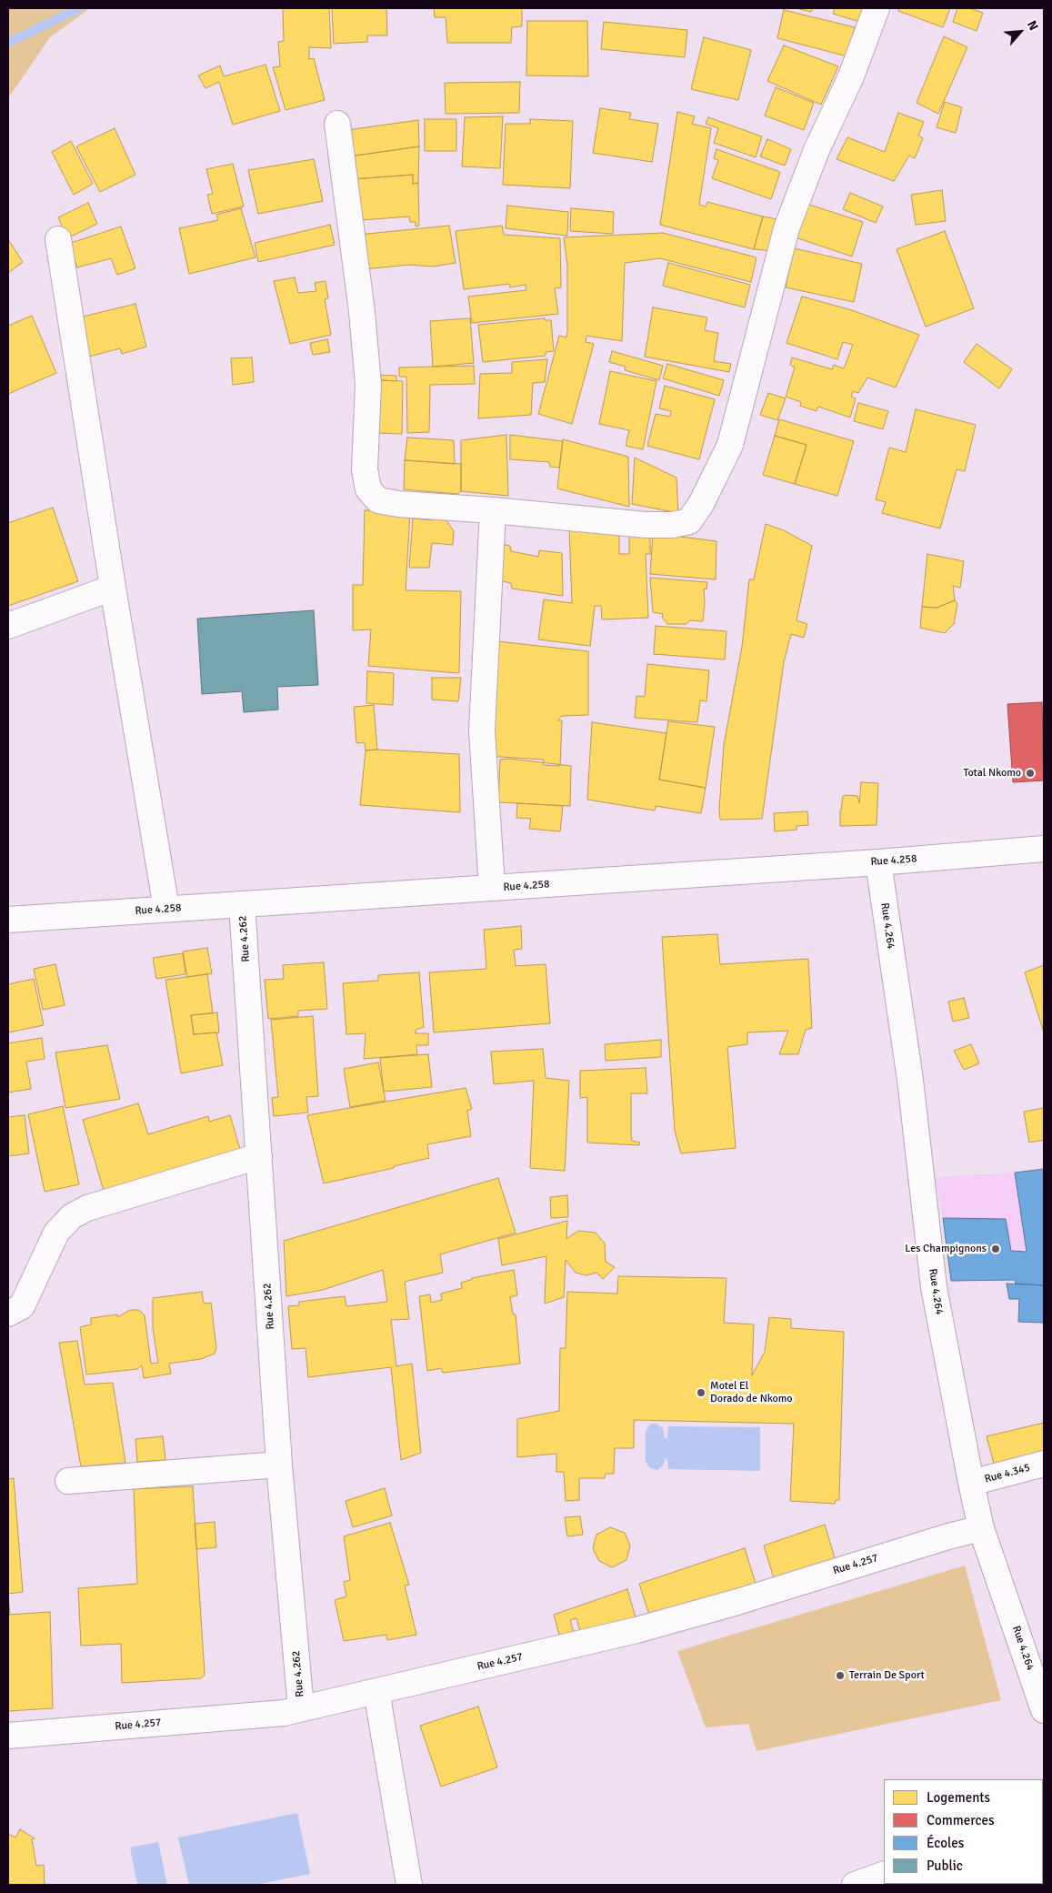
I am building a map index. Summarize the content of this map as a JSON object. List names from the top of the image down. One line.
{"streets":{"main road":["Rue 4.258","Rue 4.264","Rue 4.262","Rue 4.345","Rue 4.257"]},"crossings":[["Rue 4.258","Rue 4.264"],["Rue 4.258","Rue 4.262"],["Rue 4.264","Rue 4.345"],["Rue 4.264","Rue 4.257"],["Rue 4.262","Rue 4.257"]],"places":["Total Nkomo","Les Champignons","Motel El Dorado de Nkomo","Terrain De Sport"],"legend":["Logements","Commerces","Écoles","Public"],"north":"top right"}
